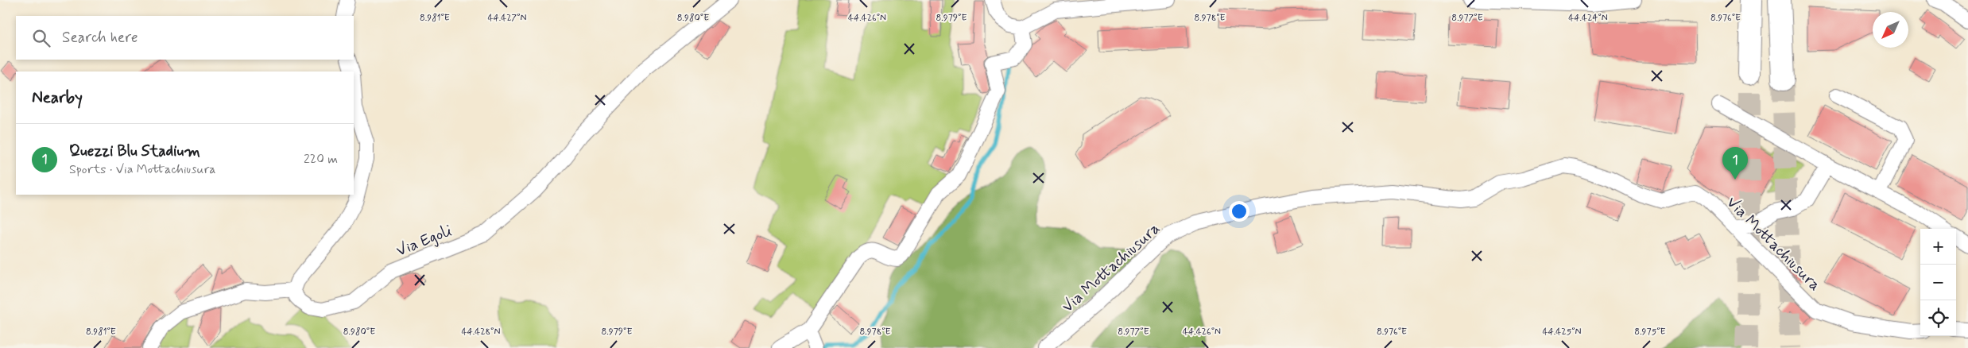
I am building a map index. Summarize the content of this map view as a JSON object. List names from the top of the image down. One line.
{"streets":{"street":["Via Egoli","Via Mottachiusura"]},"north":"bottom left","page":{"search":"Search here","heading":"Nearby","list":[{"mark":"1","name":"Quezzi Blu Stadium","note":"Sports · Via Mottachiusura","value":"220 m"}],"pins":"1","map_buttons":["+","−"]},"coordinates":["8.981°E","44.427°N","8.980°E","44.426°N","8.979°E","8.978°E","8.977°E","44.424°N","8.976°E","44.428°N","44.425°N","8.975°E"]}
